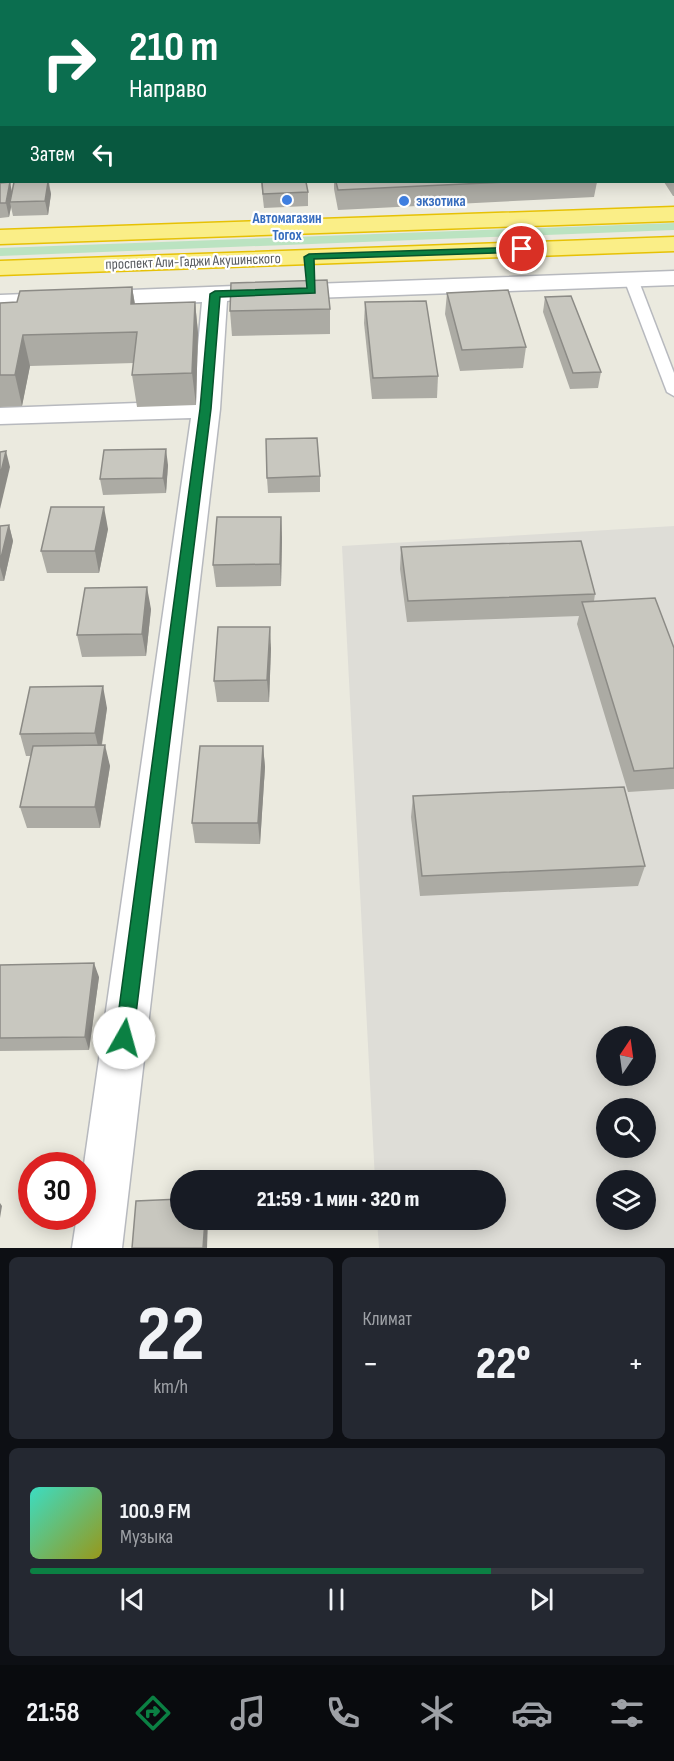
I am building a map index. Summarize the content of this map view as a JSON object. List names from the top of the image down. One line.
{"streets":{"highway":["проспект Али-Гаджи Акушинского"]},"places":["Автомагазин Тогох","экзотика"],"north":"top","page":{"turn":["210 m","Направо"],"then":"Затем","limit":"30","trip":"21:59 · 1 мин · 320 m","tile":[["22","km/h"],"Климат"],"heat":["−","22°","+"],"song":["100.9 FM","Музыка"],"tabs":"21:58"}}
